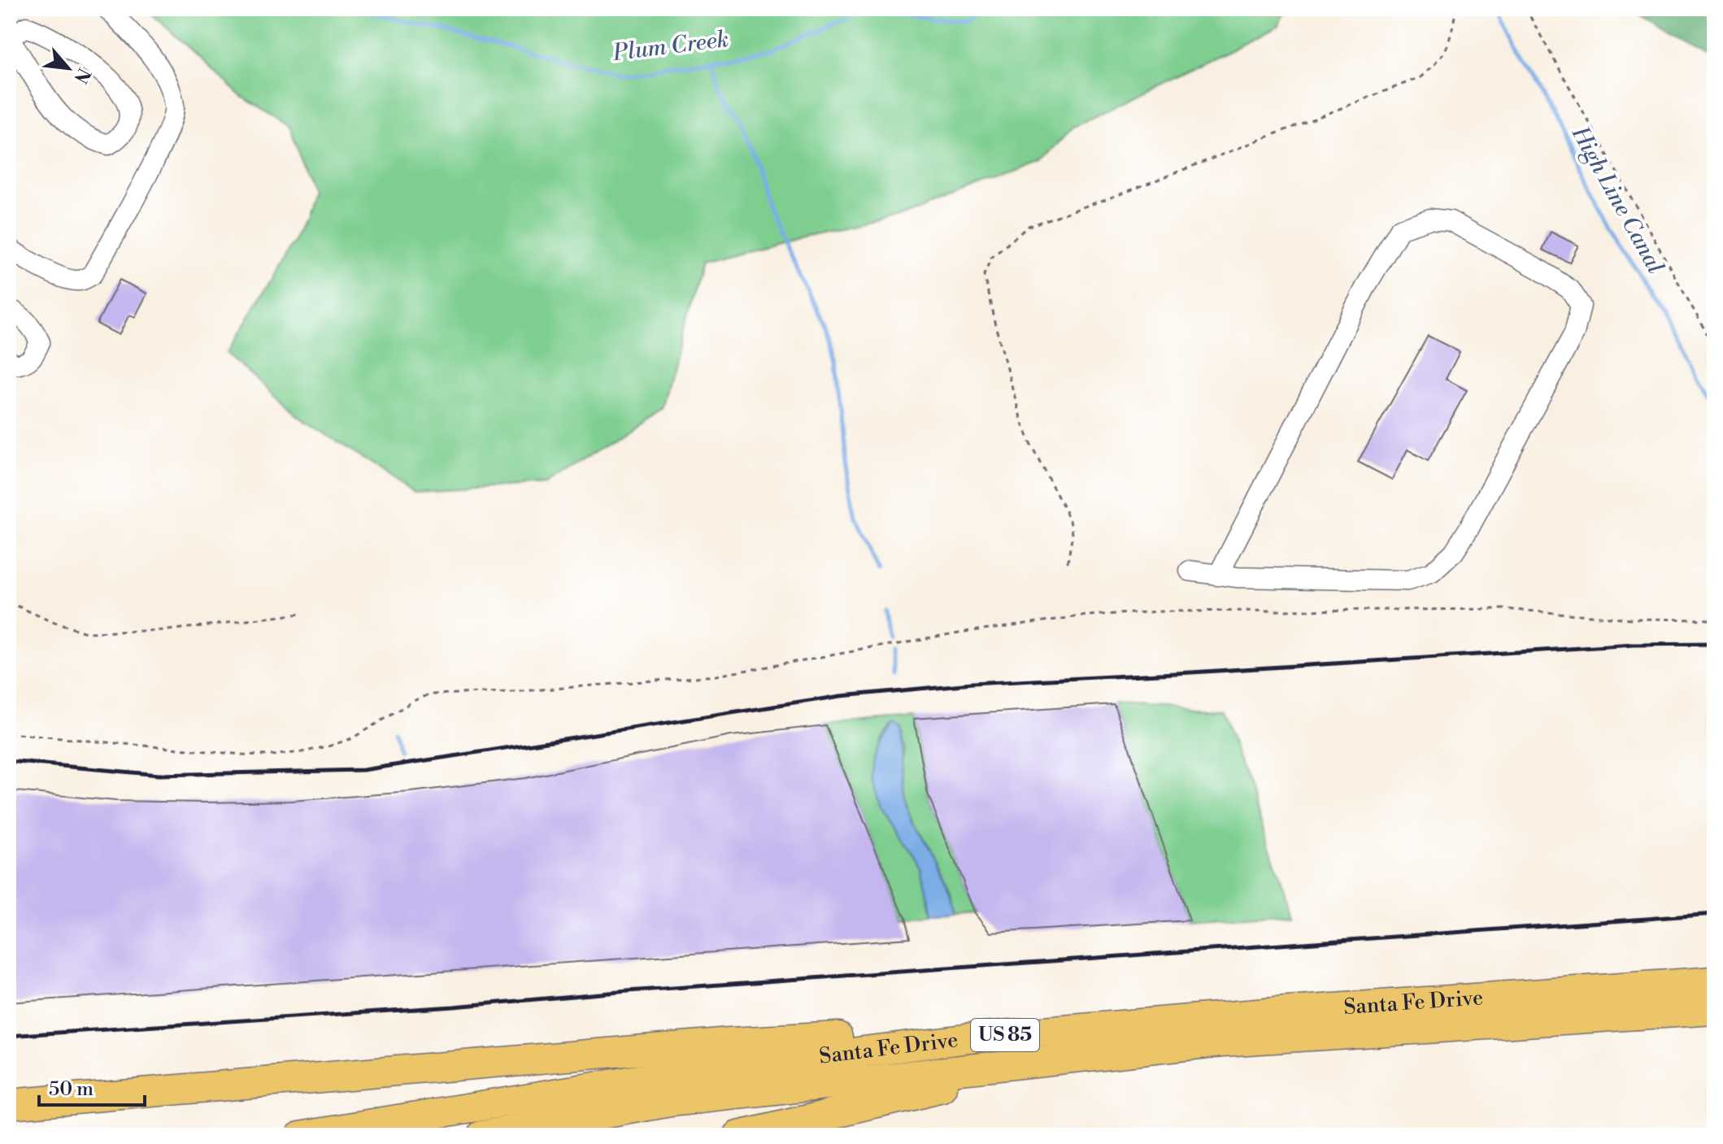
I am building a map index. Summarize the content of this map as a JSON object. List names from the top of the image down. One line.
{"streets":{"highway":["Santa Fe Drive","US 85"]},"water":["Plum Creek","High Line Canal"],"scale_bar":"50 m","north":"bottom right"}
